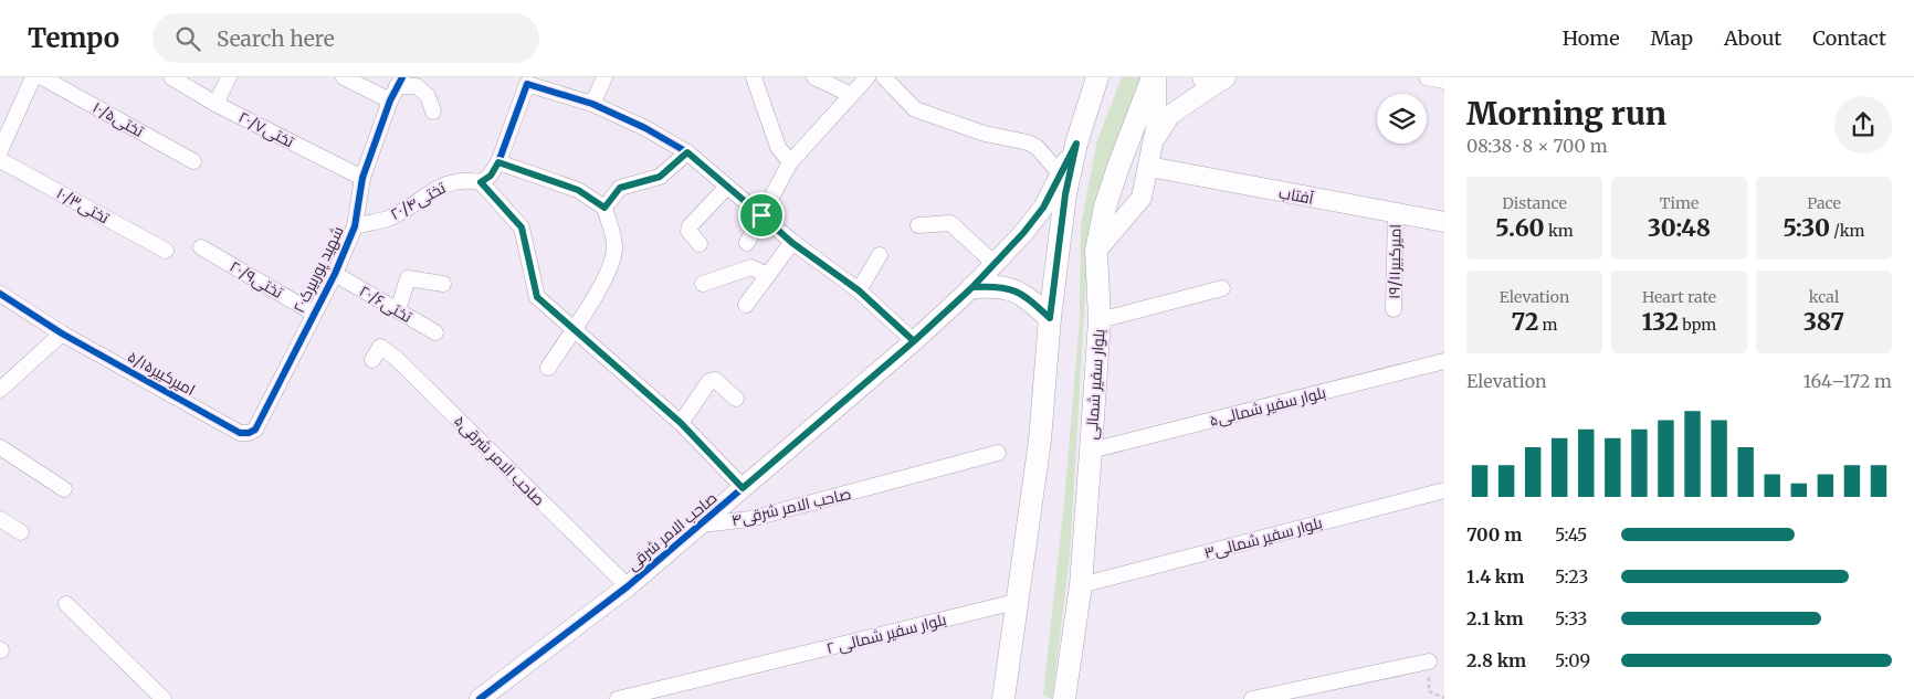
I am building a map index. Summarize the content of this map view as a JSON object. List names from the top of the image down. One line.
{"streets":{"main road":["بلوار سفیر شمالی"],"street":["تختی۱۰/۵","تختی۲۰/۷","آفتاب","تختی۲۰/۴","تختی۱۰/۳","امیرکبیر۱۹/۱۱","شهید پوربیرک۲۰","تختی۲۰/۹","تختی۲۰/۶","امیرکبیر۵/۱۵","بلوار سفیر شمالی۵","صاحب الامر شرقی۵","صاحب الامر شرقی۴","صاحب الامر شرقی","بلوار سفیر شمالی۳","بلوار سفیر شمالی ۲"]},"crossings":[["تختی۲۰/۷","شهید پوربیرک۲۰"],["آفتاب","امیرکبیر۱۹/۱۱"],["تختی۲۰/۴","شهید پوربیرک۲۰"],["شهید پوربیرک۲۰","تختی۲۰/۹"],["شهید پوربیرک۲۰","تختی۲۰/۶"],["شهید پوربیرک۲۰","امیرکبیر۵/۱۵"],["بلوار سفیر شمالی","بلوار سفیر شمالی۵"],["بلوار سفیر شمالی","بلوار سفیر شمالی۳"],["صاحب الامر شرقی۵","صاحب الامر شرقی"],["صاحب الامر شرقی۴","صاحب الامر شرقی"]],"page":{"header":"Tempo","search":"Search here","nav":["Home","Map","About","Contact"],"heading":["Morning run","08:38 · 8 × 700 m"],"stats":[["Distance","5.60 km"],["Time","30:48"],["Pace","5:30 /km"],["Elevation","72 m"],["Heart rate","132 bpm"],["kcal","387"]],"chart":["Elevation","164–172 m"],"list":[{"name":"700 m","note":"5:45"},{"name":"1.4 km","note":"5:23"},{"name":"2.1 km","note":"5:33"},{"name":"2.8 km","note":"5:09"}]}}
